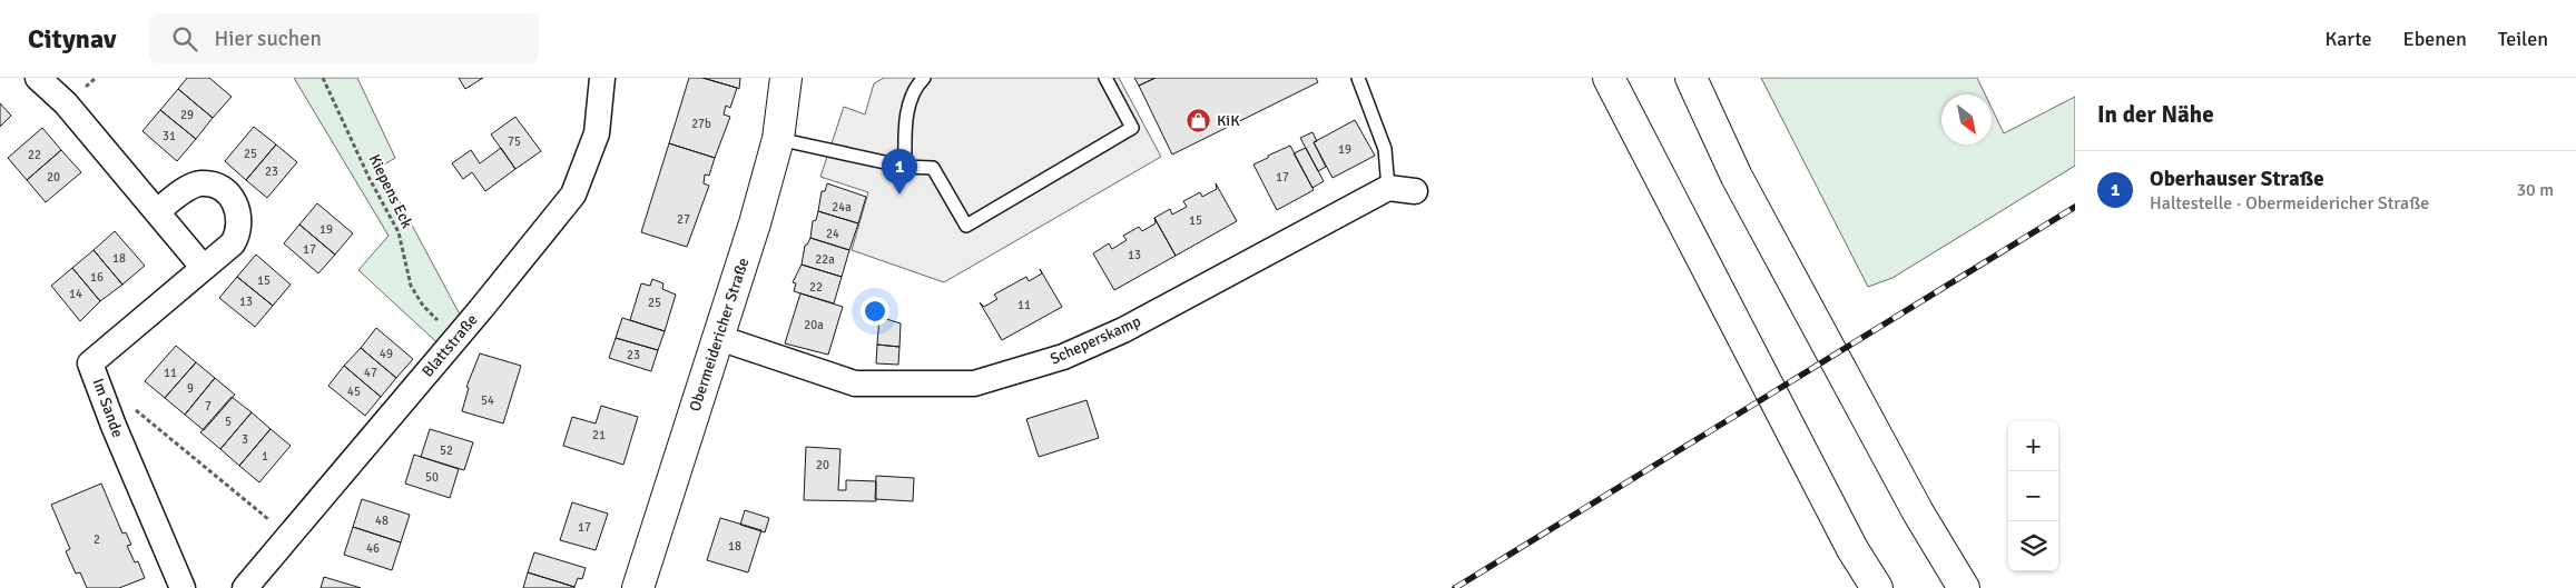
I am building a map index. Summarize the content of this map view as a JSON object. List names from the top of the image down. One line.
{"streets":{"main road":["Obermeidericher Straße"],"street":["Scheperskamp","Blattstraße","Im Sande"],"path":["Kiepens Eck"]},"crossings":[["Kiepens Eck","Blattstraße"],["Obermeidericher Straße","Scheperskamp"]],"places":{"shop":["KiK"]},"house_numbers":["29","27b","31","75","19","25","22","23","20","17","24a","27","15","19","24","17","13","18","22a","16","15","22","14","13","25","11","20a","49","23","11","47","9","45","54","7","5","21","3","52","1","20","50","48","17","2","18","46"],"north":"bottom right","page":{"header":"Citynav","search":"Hier suchen","nav":["Karte","Ebenen","Teilen"],"heading":"In der Nähe","pins":"1","list":[{"mark":"1","name":"Oberhauser Straße","note":"Haltestelle · Obermeidericher Straße","value":"30 m"}],"map_buttons":["+","−"]}}
